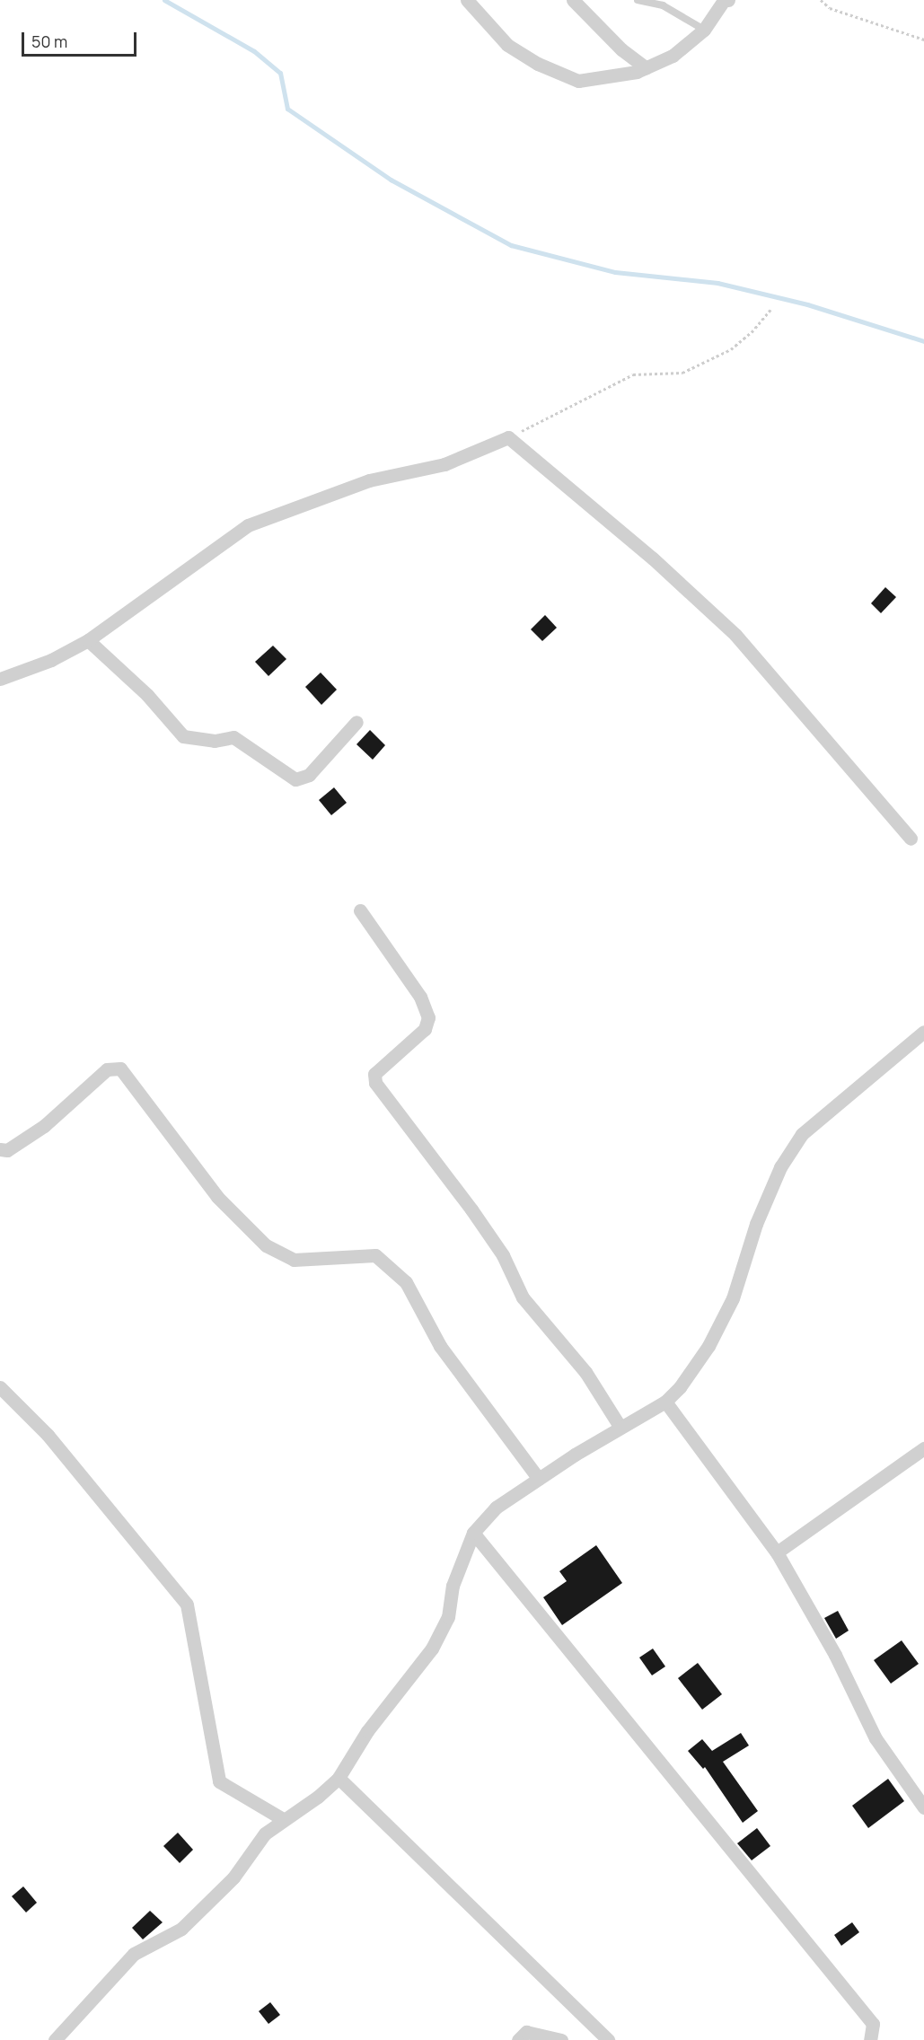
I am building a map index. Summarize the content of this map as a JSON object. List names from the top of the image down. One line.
{"scale_bar":"50 m"}
